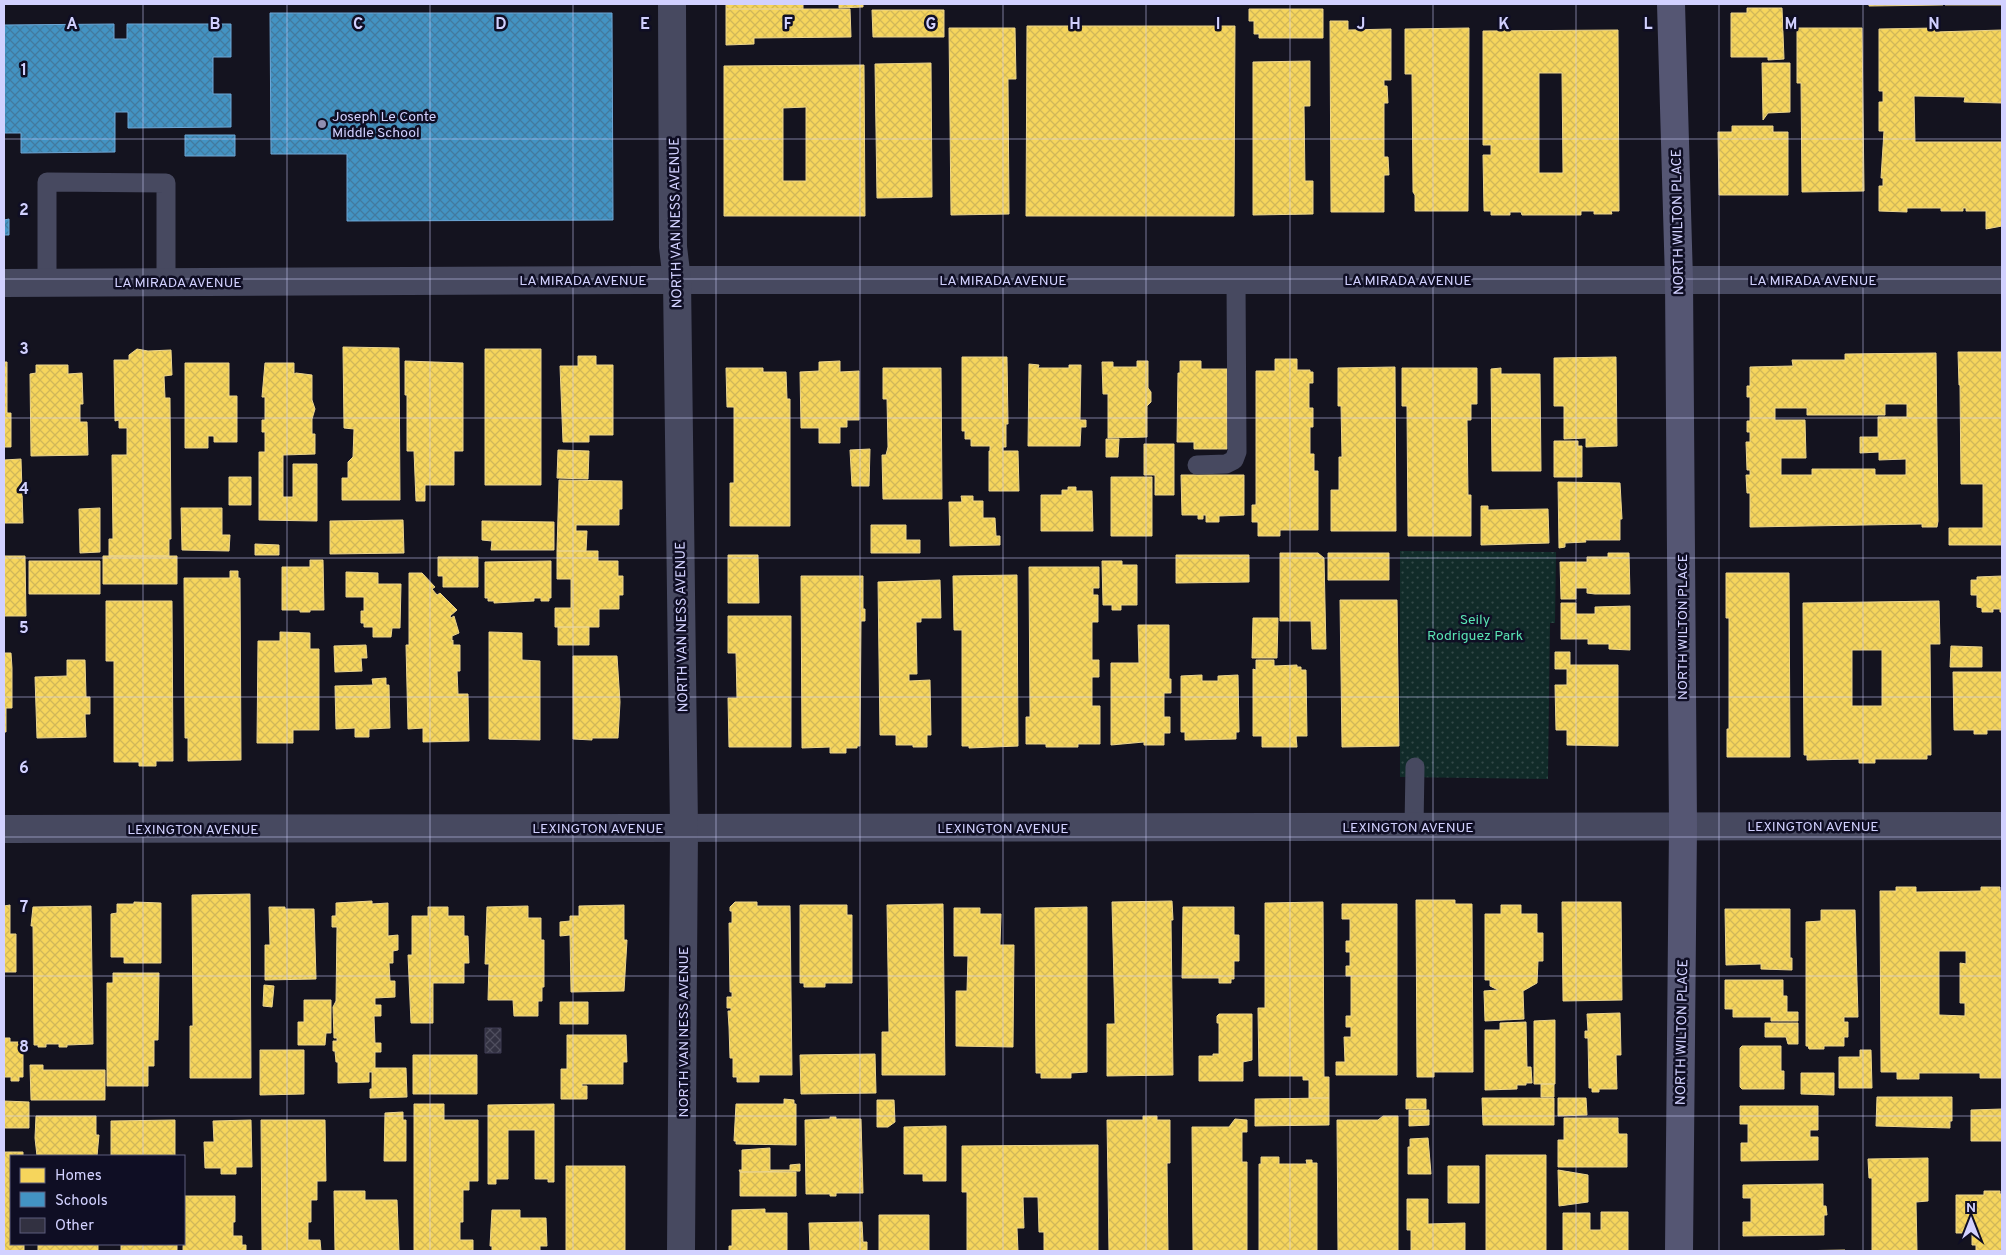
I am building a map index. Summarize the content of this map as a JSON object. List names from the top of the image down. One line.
{"streets":{"main road":["NORTH WILTON PLACE"],"street":["NORTH VAN NESS AVENUE","LA MIRADA AVENUE","LEXINGTON AVENUE"]},"crossings":[["NORTH WILTON PLACE","LA MIRADA AVENUE"],["NORTH WILTON PLACE","LEXINGTON AVENUE"],["NORTH VAN NESS AVENUE","LA MIRADA AVENUE"],["NORTH VAN NESS AVENUE","LEXINGTON AVENUE"]],"parks":["Seily Rodriguez Park"],"places":["Joseph Le Conte Middle School"],"legend":["Homes","Schools","Other"],"north":"top","grid":{"columns":["A","B","C","D","E","F","G","H","I","J","K","L","M","N"],"rows":["1","2","3","4","5","6","7","8"]}}
